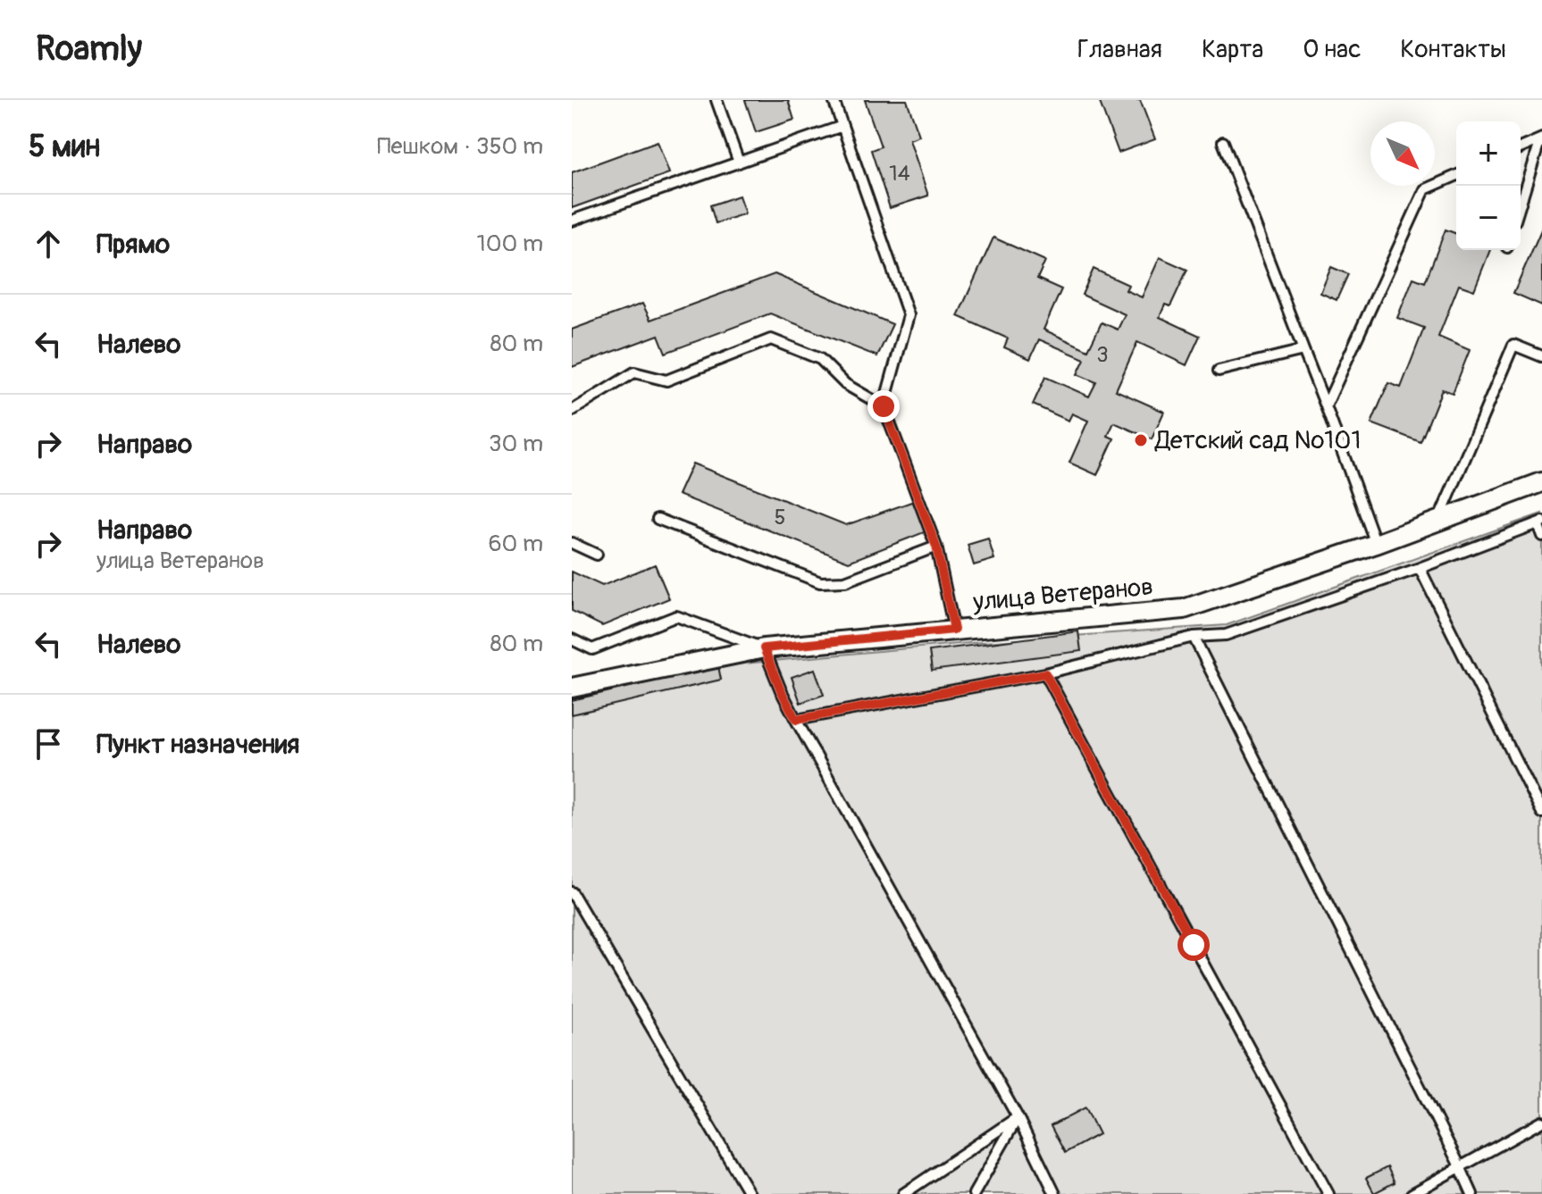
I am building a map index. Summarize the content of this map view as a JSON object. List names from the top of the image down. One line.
{"streets":{"street":["улица Ветеранов"]},"places":["Детский сад №101"],"house_numbers":["14","3","5"],"north":"bottom right","page":{"header":"Roamly","nav":["Главная","Карта","О нас","Контакты"],"heading":["5 мин","Пешком · 350 m"],"map_buttons":["+","−"],"list":[["Прямо","100 m"],["Налево","80 m"],["Направо","30 m"],["Направо","улица Ветеранов","60 m"],["Налево","80 m"],"Пункт назначения"]}}
